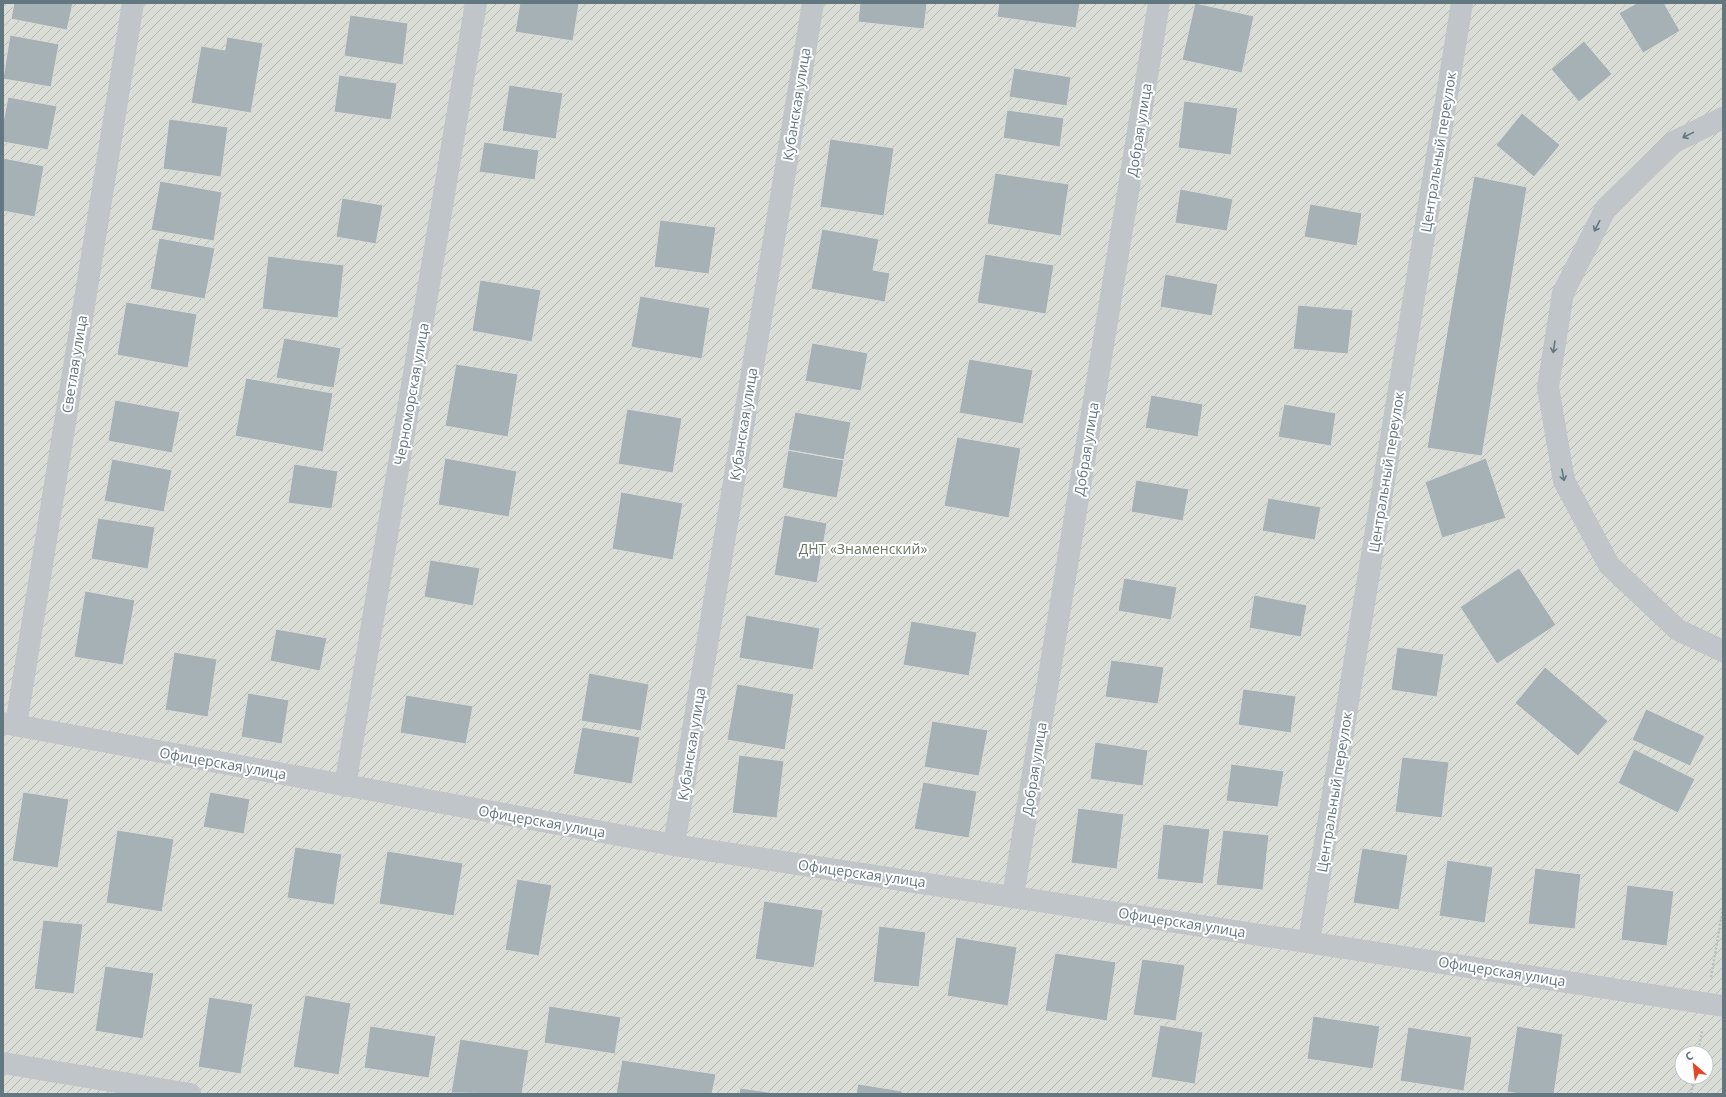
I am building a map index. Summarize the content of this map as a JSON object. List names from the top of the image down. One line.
{"streets":{"street":["Кубанская улица","Добрая улица","Центральный переулок","Светлая улица","Черноморская улица","Офицерская улица"]},"crossings":[["Кубанская улица","Офицерская улица"],["Добрая улица","Офицерская улица"],["Центральный переулок","Офицерская улица"],["Светлая улица","Офицерская улица"],["Черноморская улица","Офицерская улица"]],"parks":["ДНТ «Знаменский»"],"north":"top left"}
